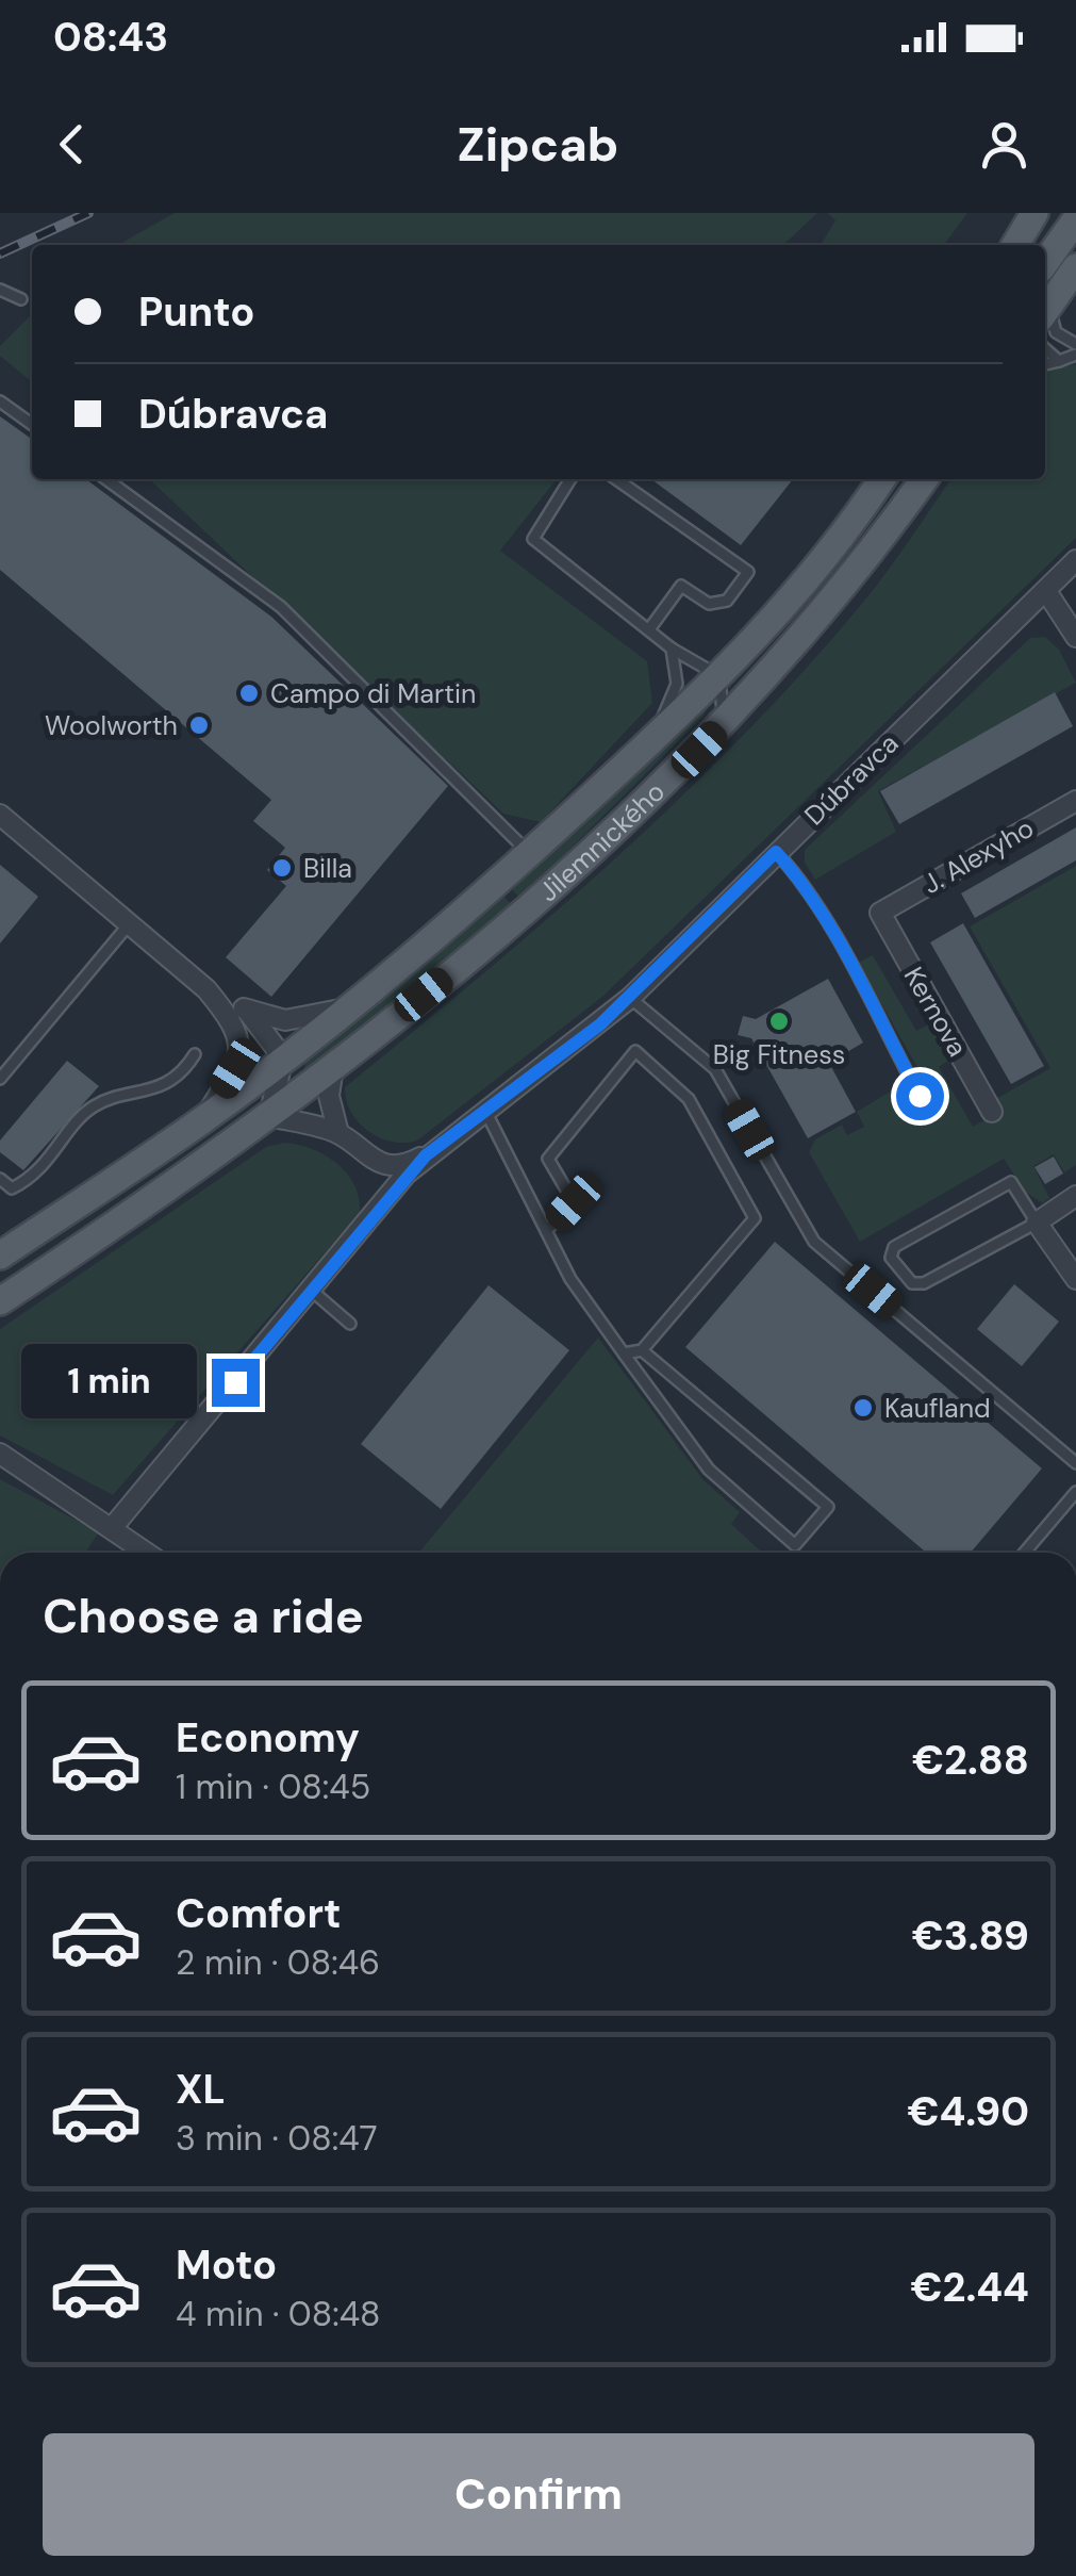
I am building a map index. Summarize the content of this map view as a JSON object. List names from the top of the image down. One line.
{"streets":{"main road":["Jilemnického"],"street":["Dúbravca","J. Alexyho","Kernova"]},"crossings":[["J. Alexyho","Kernova"]],"places":["Campo di Martin","Woolworth","Billa","Big Fitness","Kaufland"],"page":{"status":"08:43","header":"Zipcab","banner":["Punto","Dúbravca"],"bubble":"1 min","heading":"Choose a ride","list":[{"name":"Economy","note":"1 min · 08:45","value":"€2.88"},{"name":"Comfort","note":"2 min · 08:46","value":"€3.89"},{"name":"XL","note":"3 min · 08:47","value":"€4.90"},{"name":"Moto","note":"4 min · 08:48","value":"€2.44"}],"buttons":"Confirm"}}
